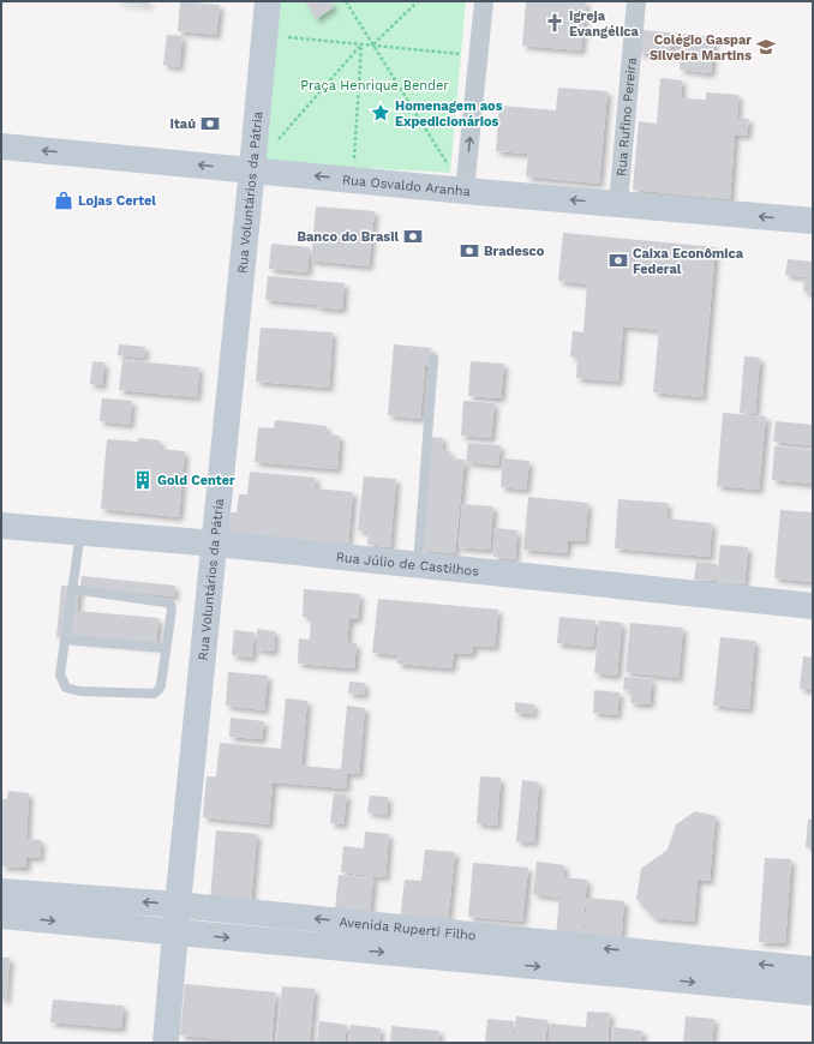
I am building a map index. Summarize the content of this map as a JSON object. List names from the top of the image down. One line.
{"streets":{"main road":["Rua Osvaldo Aranha","Rua Voluntários da Pátria","Rua Júlio de Castilhos","Avenida Ruperti Filho"],"street":["Rua Rufino Pereira"]},"crossings":[["Rua Rufino Pereira","Rua Osvaldo Aranha"],["Rua Osvaldo Aranha","Rua Voluntários da Pátria"],["Rua Voluntários da Pátria","Rua Júlio de Castilhos"],["Rua Voluntários da Pátria","Avenida Ruperti Filho"]],"one_way":["Rua Osvaldo Aranha"],"parks":["Praça Henrique Bender"],"places":{"church":["Igreja Evangélica"],"school or university":["Colégio Gaspar Silveira Martins"],"place":["Homenagem aos Expedicionários"],"bank":["Itaú","Banco do Brasil","Bradesco","Caixa Econômica Federal"],"shop":["Lojas Certel"],"building":["Gold Center"]}}
